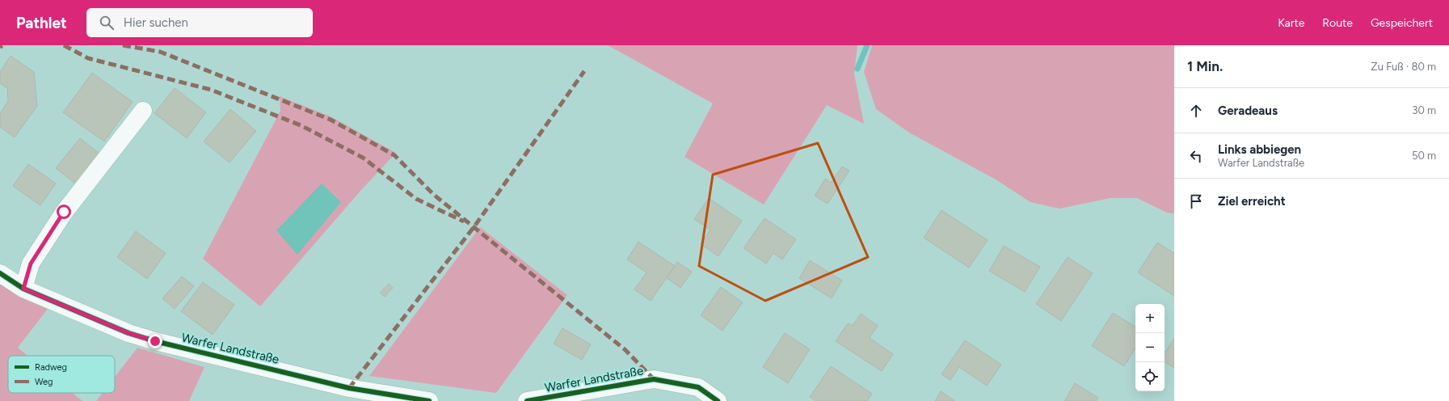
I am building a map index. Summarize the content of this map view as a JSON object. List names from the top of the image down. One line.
{"streets":{"street":["Warfer Landstraße"]},"legend":["Radweg","Weg"],"page":{"header":"Pathlet","search":"Hier suchen","nav":["Karte","Route","Gespeichert"],"heading":["1 Min.","Zu Fuß · 80 m"],"list":[["Geradeaus","30 m"],["Links abbiegen","Warfer Landstraße","50 m"],"Ziel erreicht"],"map_buttons":["+","−"]}}
